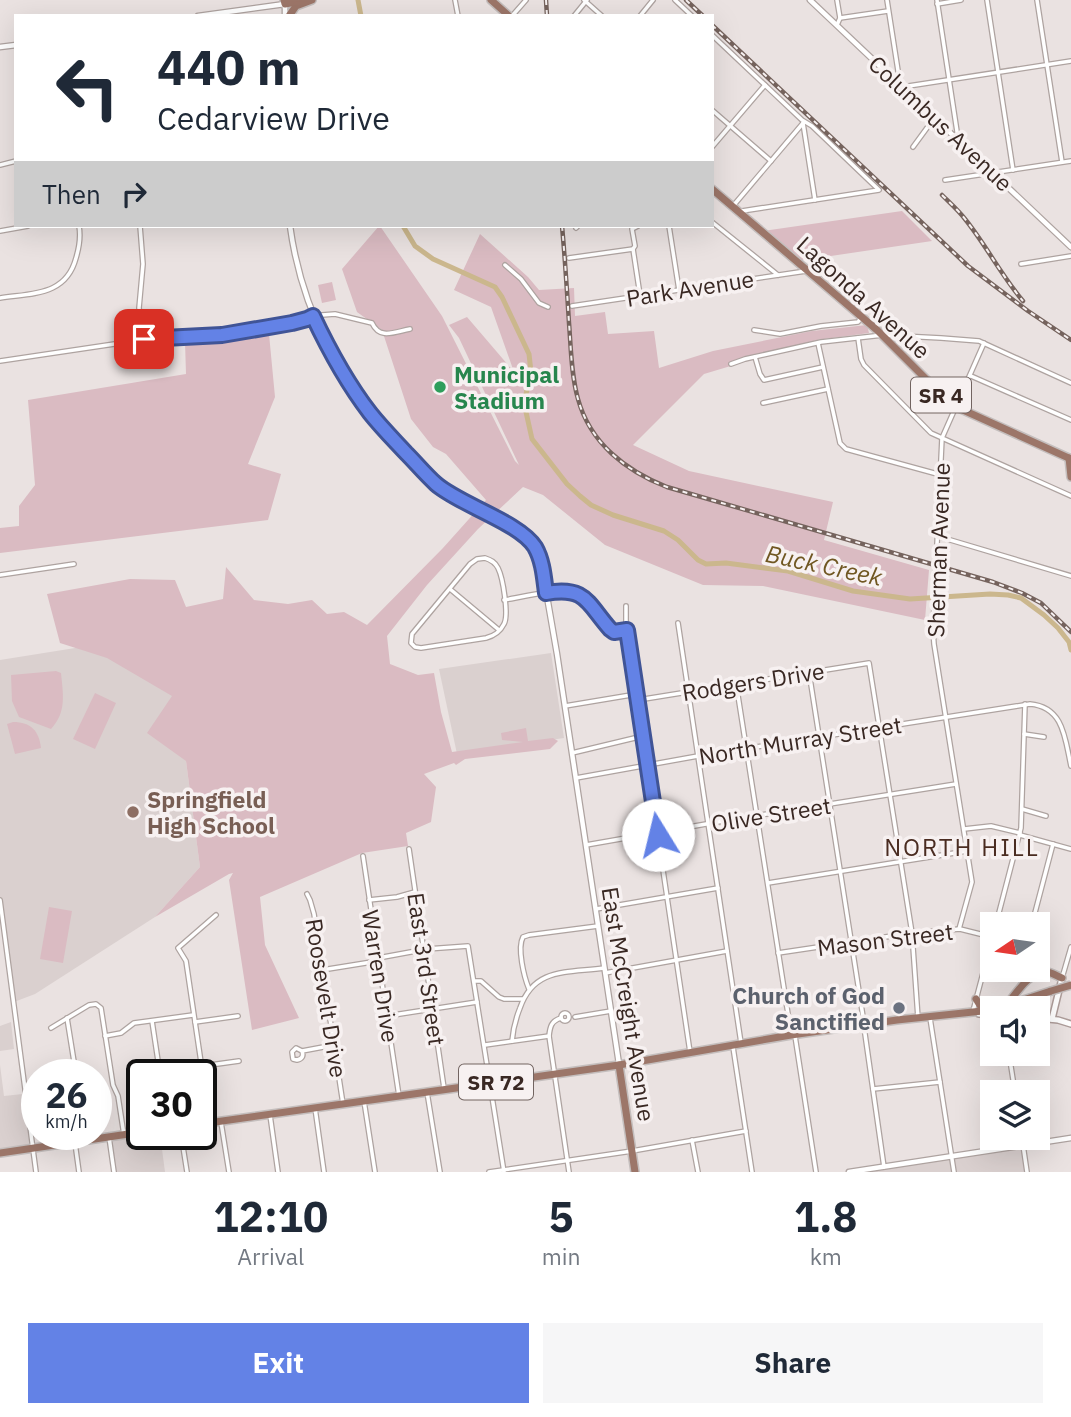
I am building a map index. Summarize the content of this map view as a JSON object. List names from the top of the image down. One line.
{"streets":{"main road":["Lagonda Avenue","SR 4","East McCreight Avenue","SR 72"],"street":["Columbus Avenue","Park Avenue","Sherman Avenue","Rodgers Drive","North Murray Street","Olive Street","Mason Street","East 3rd Street","Warren Drive","Roosevelt Drive"]},"crossings":[["Park Avenue","Lagonda Avenue"],["Lagonda Avenue","SR 4"],["Lagonda Avenue","Sherman Avenue"],["Sherman Avenue","North Murray Street"],["Sherman Avenue","Olive Street"],["Sherman Avenue","Mason Street"],["Rodgers Drive","North Murray Street"],["North Murray Street","East McCreight Avenue"],["Olive Street","East McCreight Avenue"],["East 3rd Street","SR 72"],["Warren Drive","SR 72"],["Roosevelt Drive","SR 72"],["East McCreight Avenue","SR 72"]],"districts":["NORTH HILL"],"water":["Buck Creek"],"places":["Municipal Stadium","Springfield High School","Church of God Sanctified"],"north":"left","page":{"turn":["440 m","Cedarview Drive"],"then":"Then","speed":"26 km/h","limit":"30","eta":["12:10","Arrival","5","min","1.8","km"],"buttons":["Exit","Share"]}}
